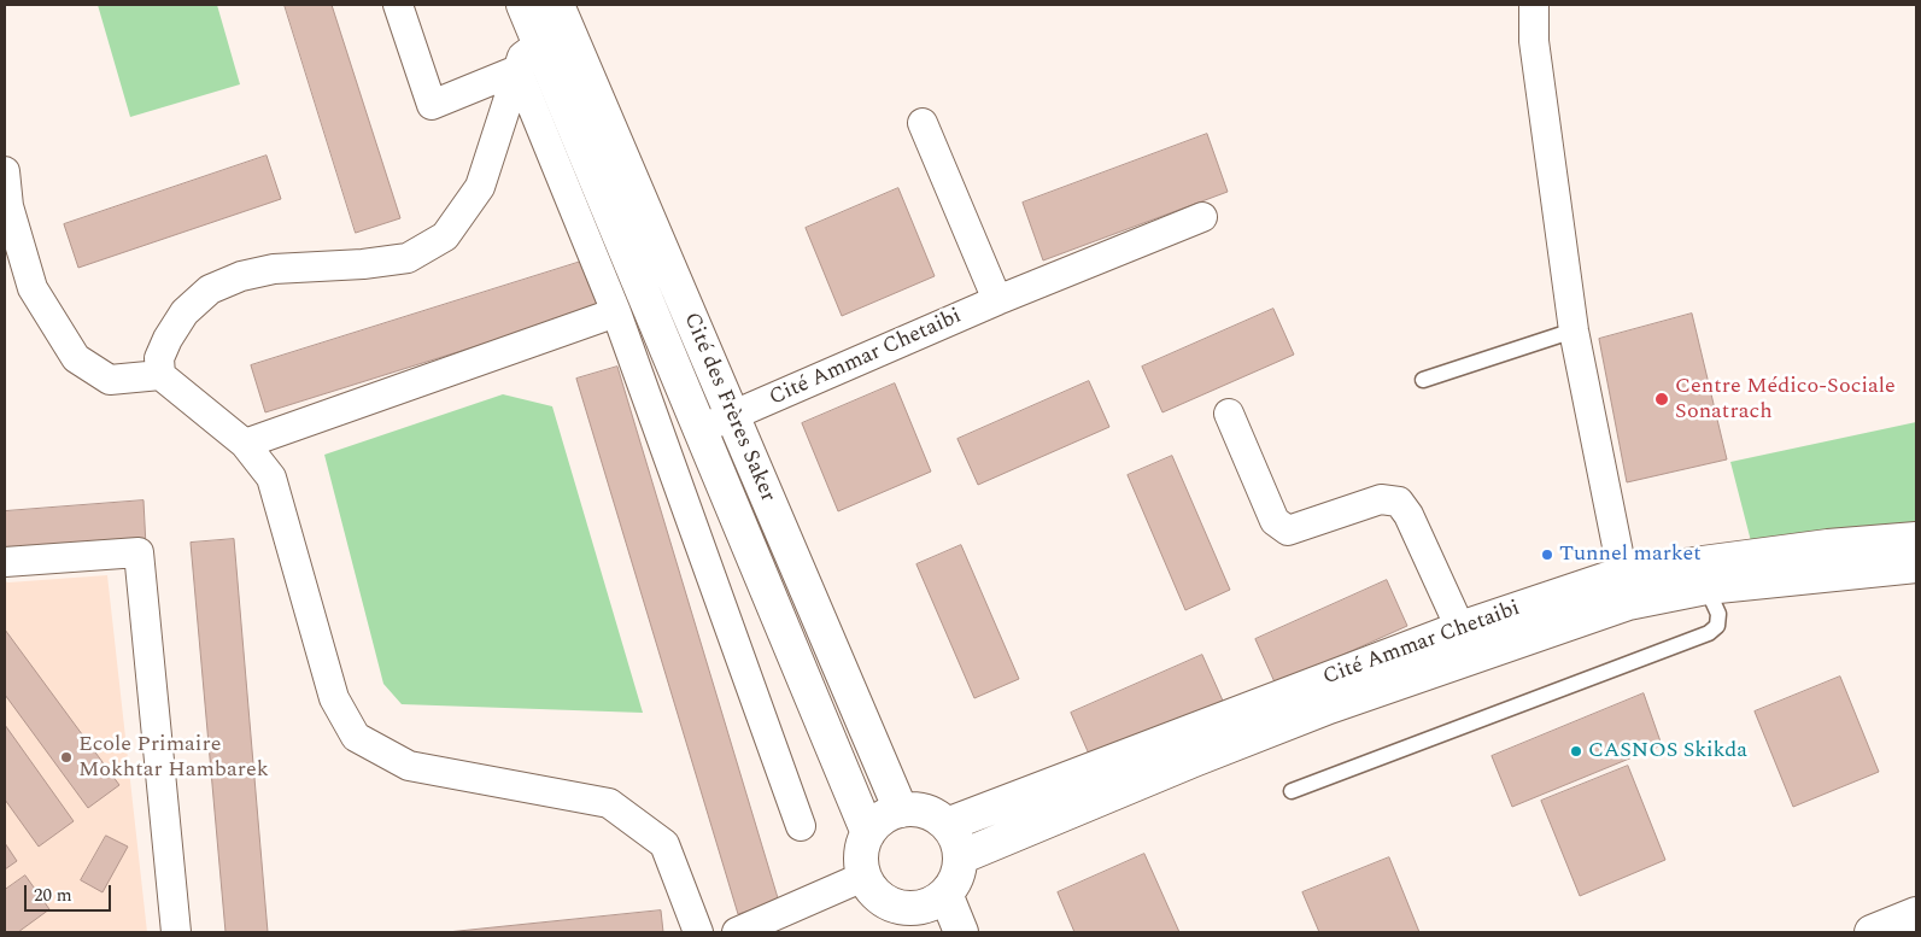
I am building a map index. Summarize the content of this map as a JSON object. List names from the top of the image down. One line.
{"streets":{"main road":["Cité Ammar Chetaibi","Cité des Frères Saker"]},"crossings":[["Cité Ammar Chetaibi","Cité des Frères Saker"]],"places":["Centre Médico-Sociale Sonatrach","Tunnel market","CASNOS Skikda","Ecole Primaire Mokhtar Hambarek"],"scale_bar":"20 m"}
